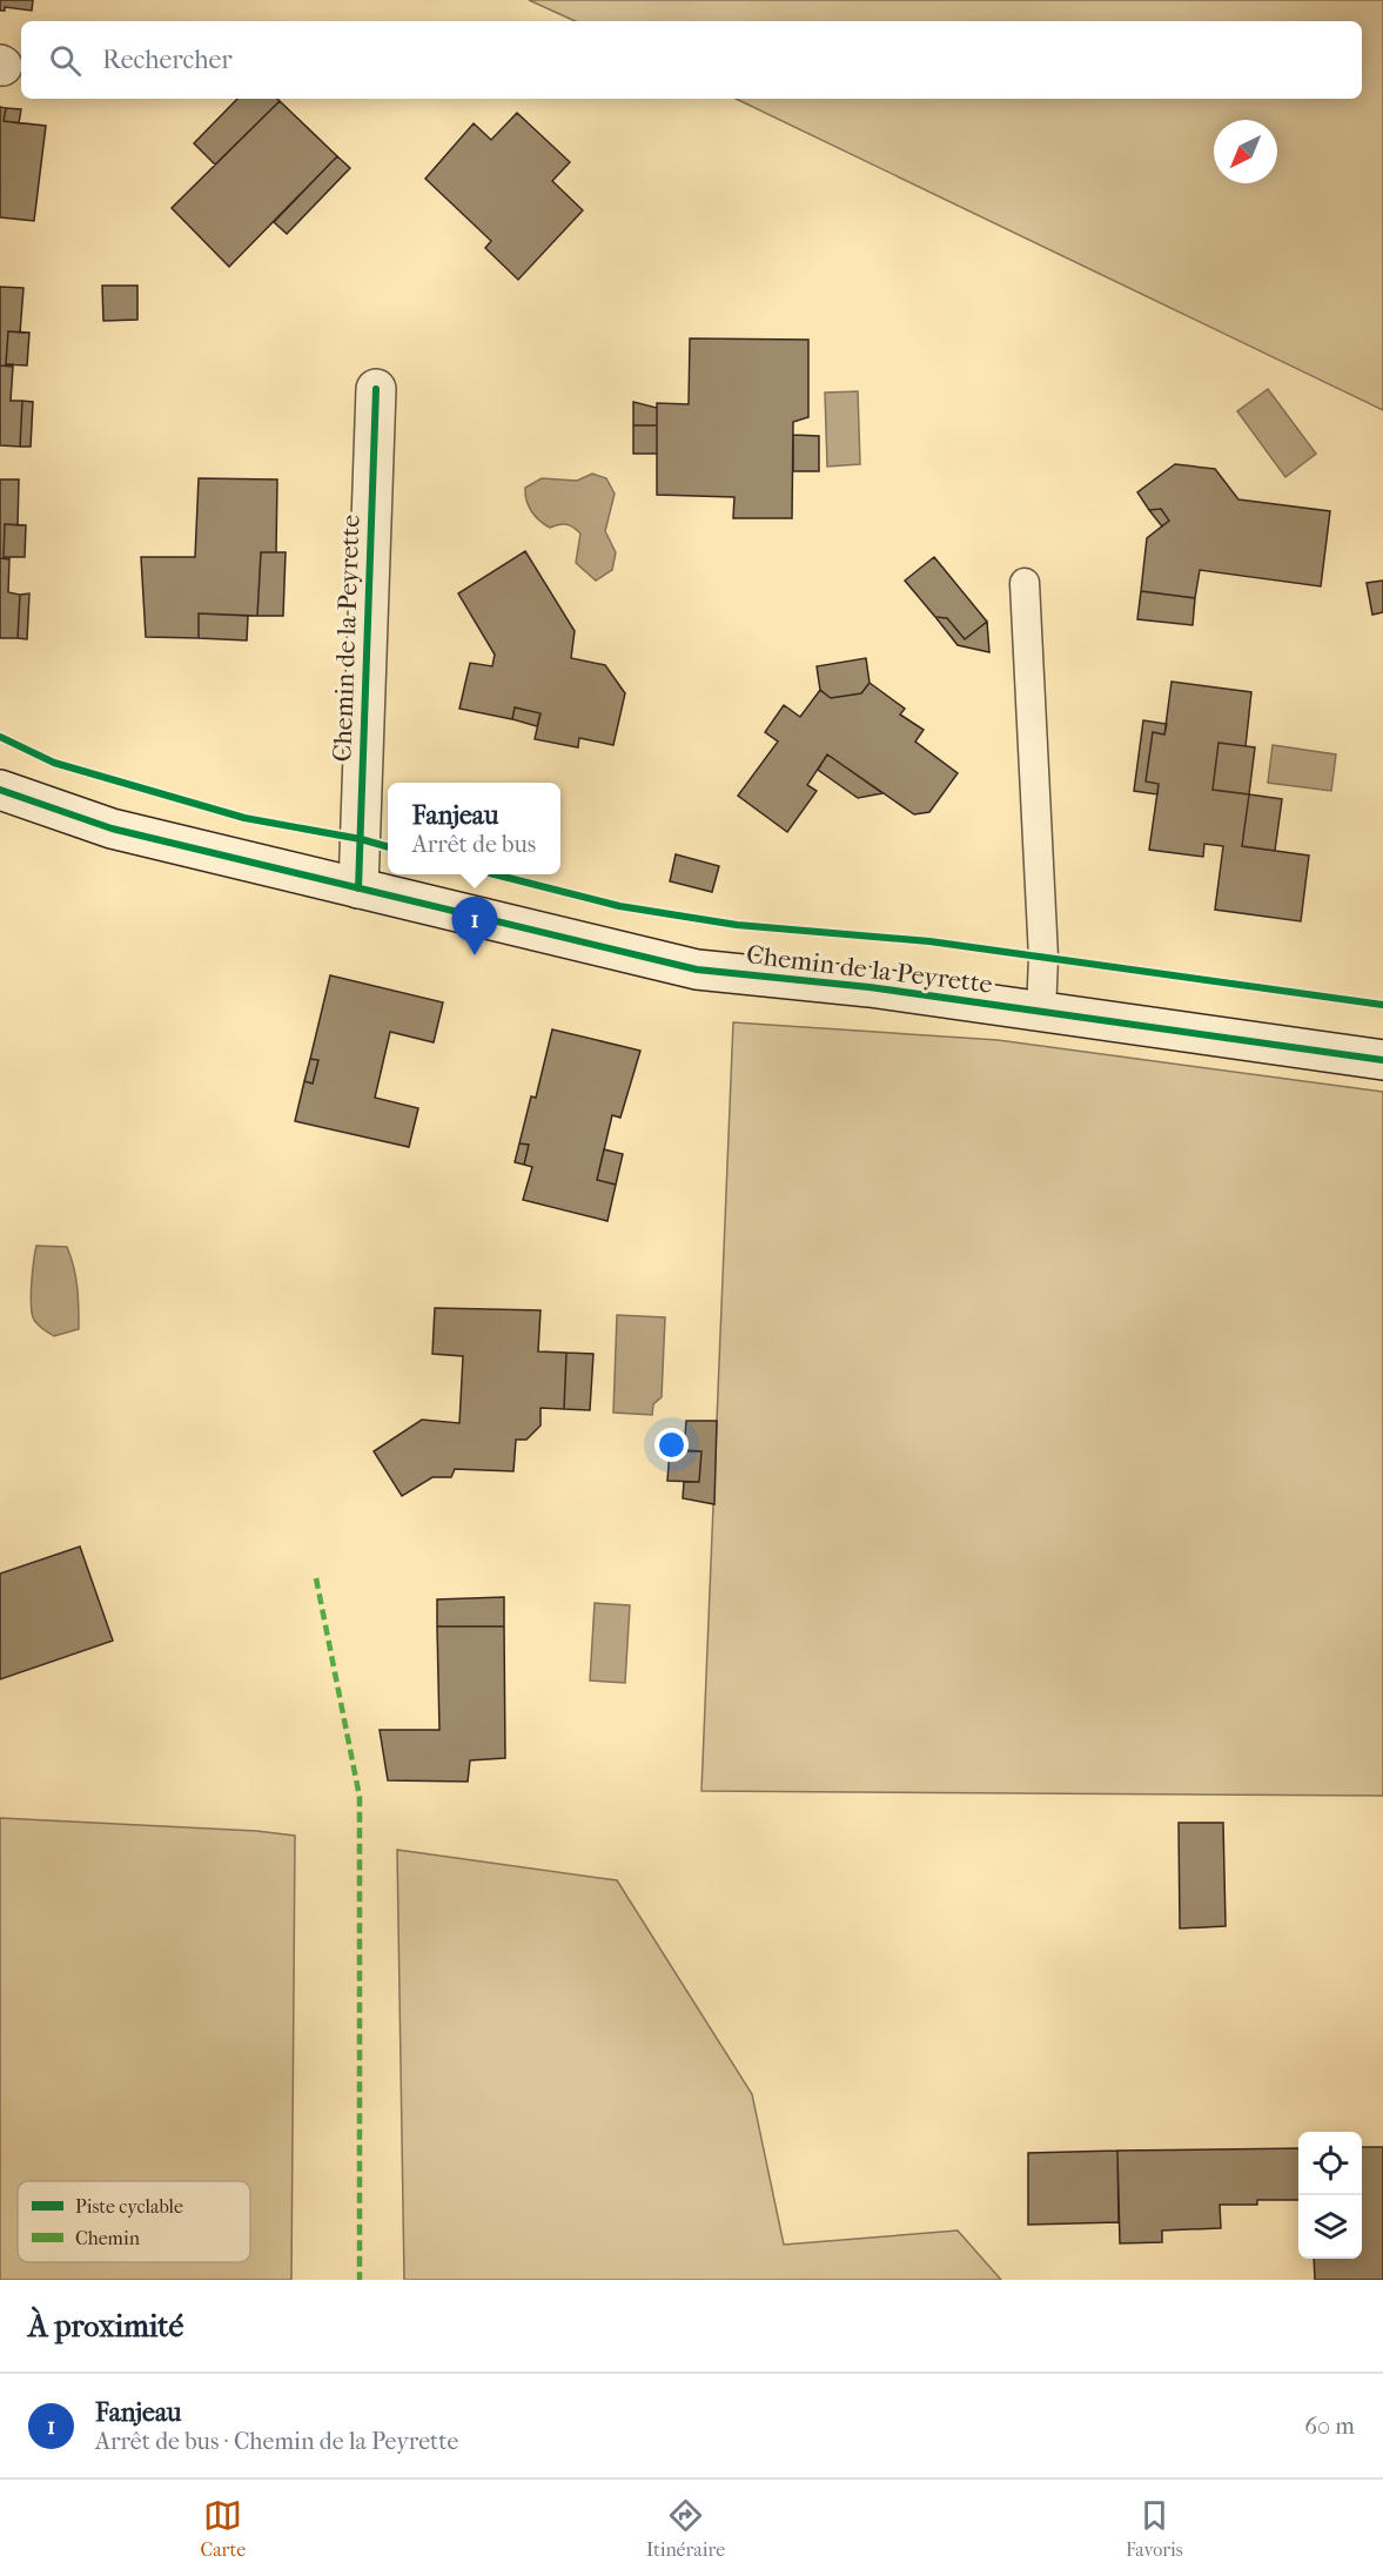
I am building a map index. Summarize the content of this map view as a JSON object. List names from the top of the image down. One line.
{"streets":{"street":["Chemin de la Peyrette"]},"legend":["Piste cyclable","Chemin"],"north":"bottom left","page":{"search":"Rechercher","popup":["Fanjeau","Arrêt de bus"],"pins":"1","heading":"À proximité","list":[{"mark":"1","name":"Fanjeau","note":"Arrêt de bus · Chemin de la Peyrette","value":"60 m"}],"nav":["Carte","Itinéraire","Favoris"]}}
